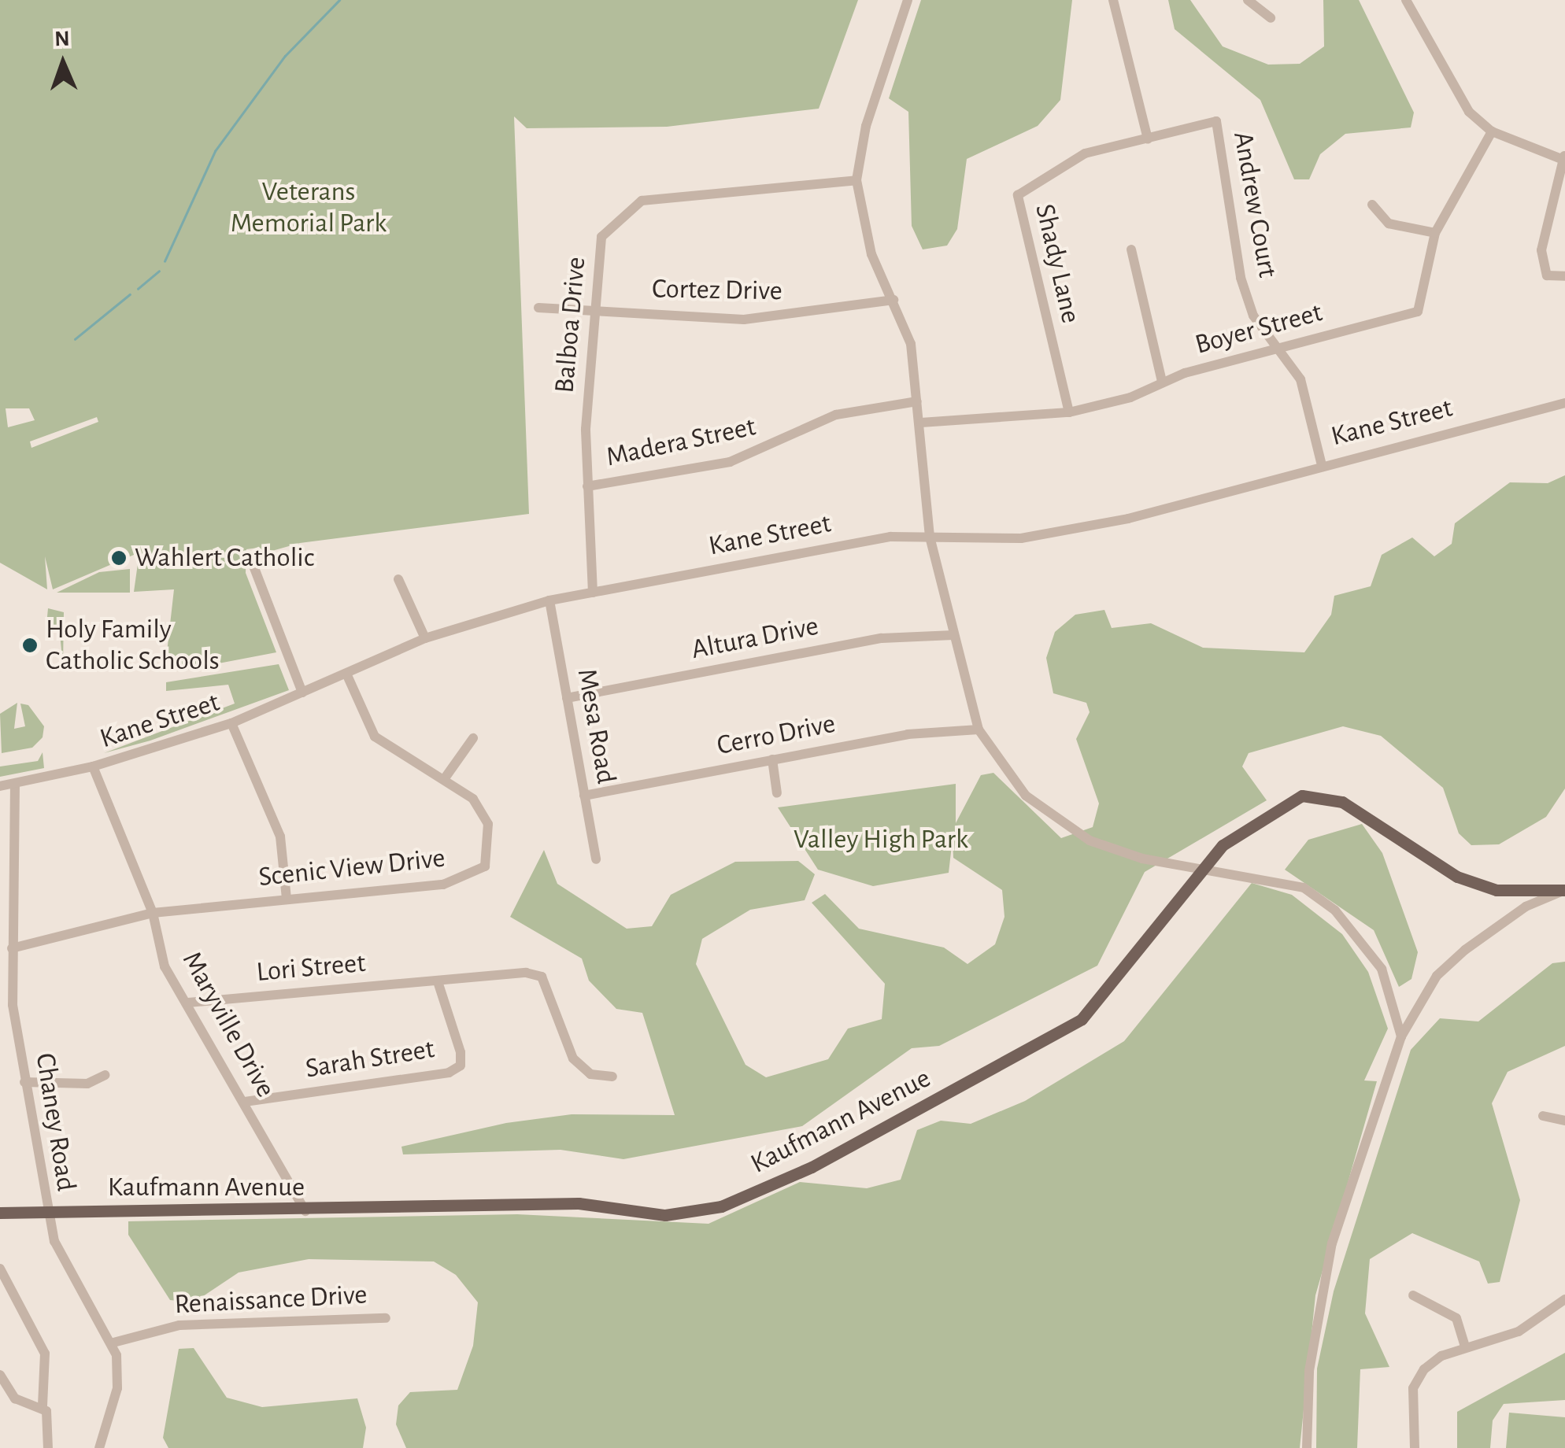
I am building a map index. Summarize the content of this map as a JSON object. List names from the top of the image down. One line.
{"streets":{"main road":["Kaufmann Avenue"],"street":["Andrew Court","Shady Lane","Cortez Drive","Balboa Drive","Boyer Street","Kane Street","Madera Street","Altura Drive","Mesa Road","Cerro Drive","Scenic View Drive","Lori Street","Maryville Drive","Sarah Street","Chaney Road","Renaissance Drive"]},"crossings":[["Andrew Court","Shady Lane"],["Andrew Court","Boyer Street"],["Andrew Court","Kane Street"],["Shady Lane","Boyer Street"],["Cortez Drive","Balboa Drive"],["Balboa Drive","Kane Street"],["Balboa Drive","Madera Street"],["Kane Street","Mesa Road"],["Kane Street","Scenic View Drive"],["Kane Street","Maryville Drive"],["Kane Street","Chaney Road"],["Altura Drive","Mesa Road"],["Mesa Road","Cerro Drive"],["Scenic View Drive","Maryville Drive"],["Scenic View Drive","Chaney Road"],["Lori Street","Maryville Drive"],["Lori Street","Sarah Street"],["Maryville Drive","Sarah Street"],["Maryville Drive","Kaufmann Avenue"],["Kaufmann Avenue","Chaney Road"],["Chaney Road","Renaissance Drive"]],"parks":["Veterans Memorial Park","Valley High Park"],"places":["Wahlert Catholic","Holy Family Catholic Schools"],"north":"top"}
